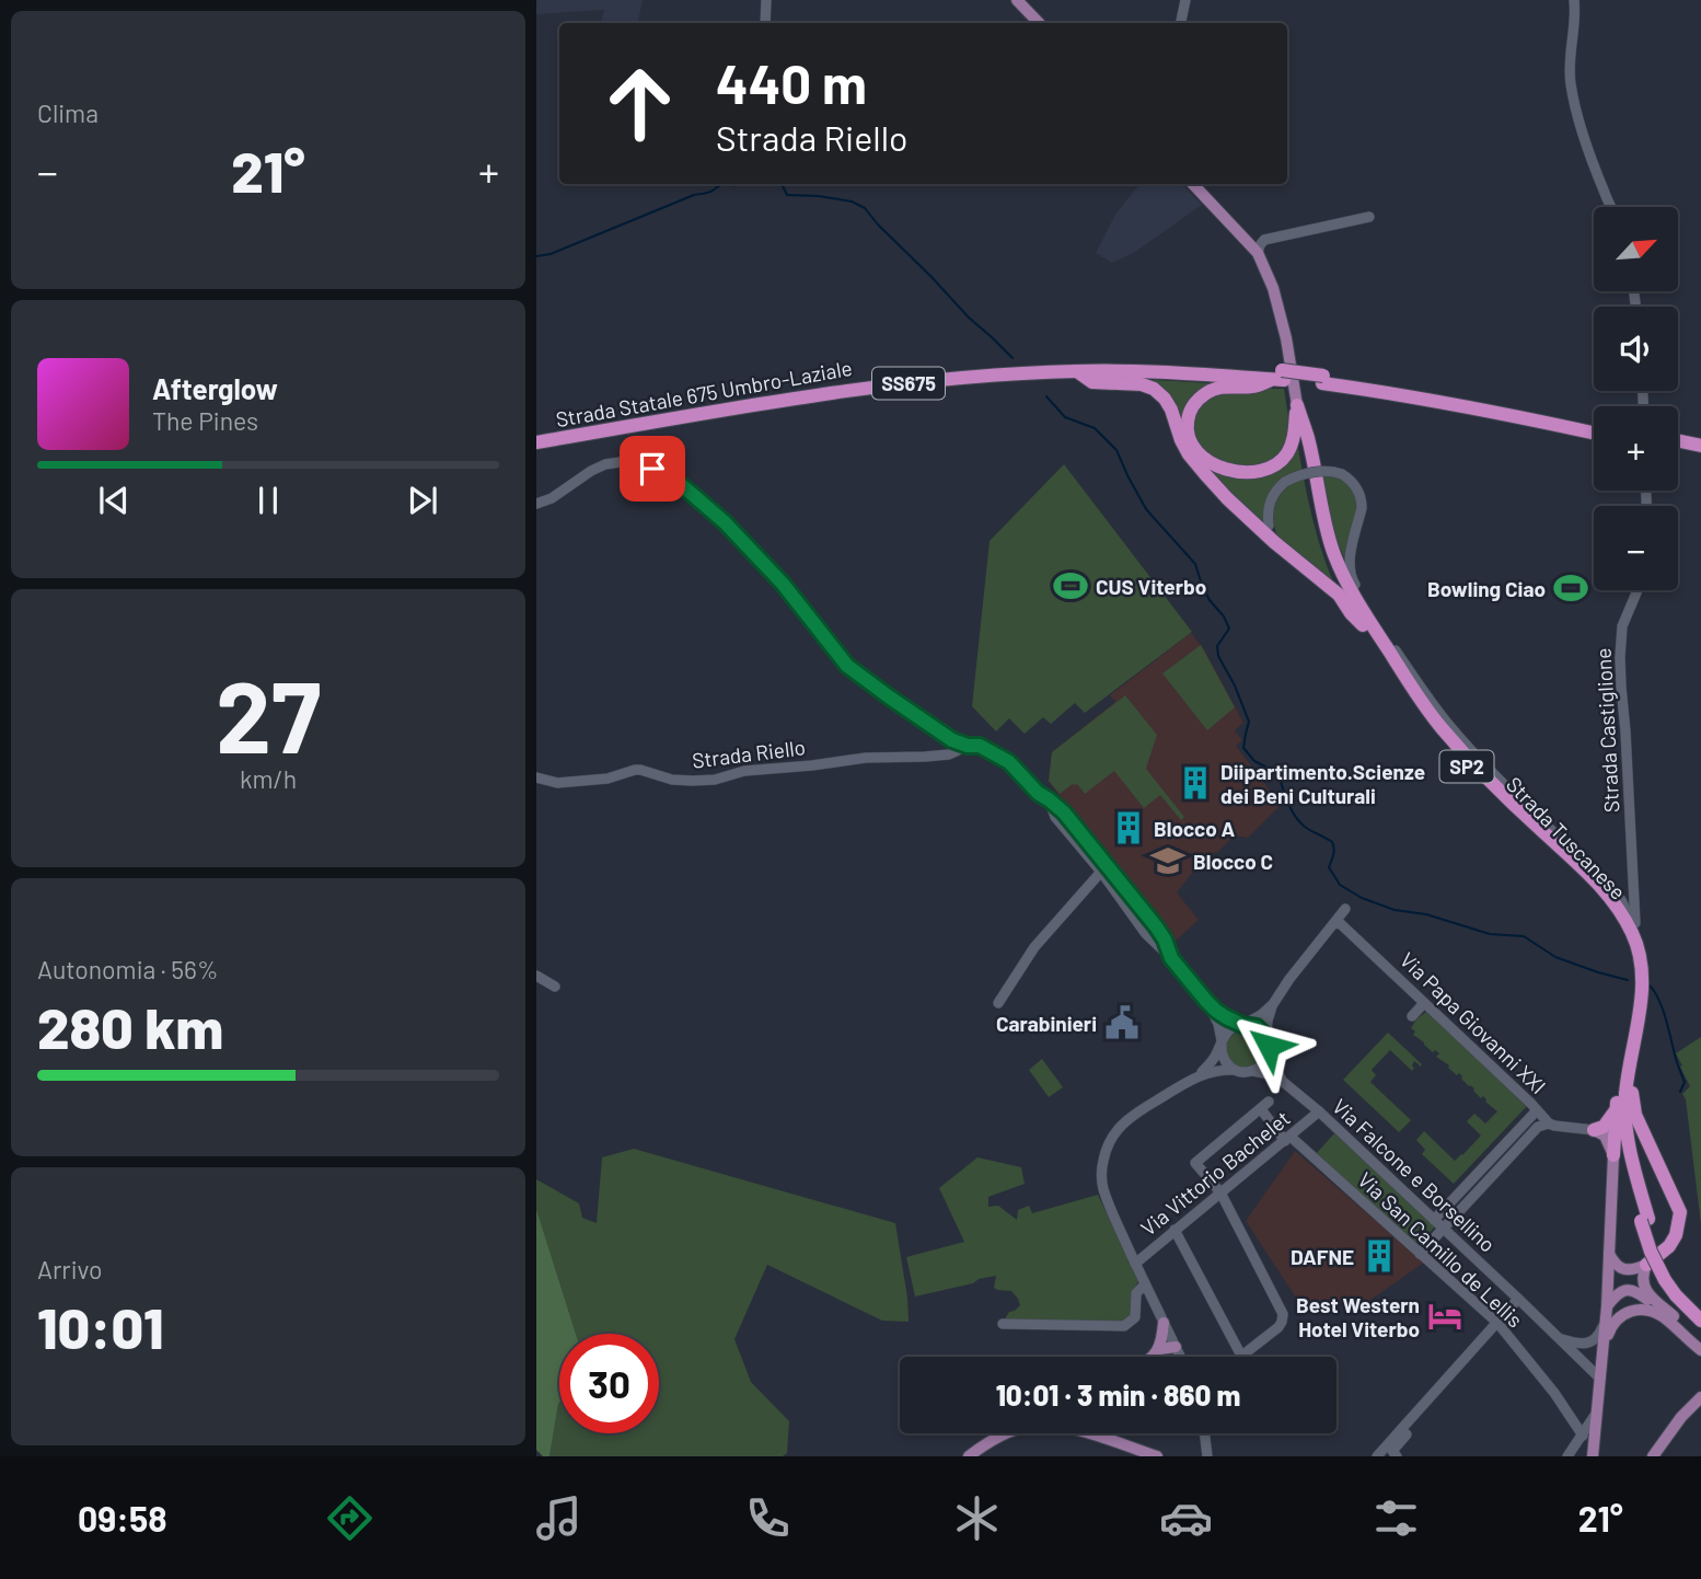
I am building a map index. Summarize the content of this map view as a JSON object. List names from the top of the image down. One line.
{"streets":{"highway":["SS675","Strada Statale 675 Umbro-Laziale","SP2","Strada Tuscanese"],"street":["Strada Castiglione","Strada Riello","Via Papa Giovanni XXI","Via Vittorio Bachelet","Via Falcone e Borsellino","Via San Camillo de Lellis"]},"crossings":[["Strada Castiglione","Strada Tuscanese"],["SP2","Strada Tuscanese"],["SP2","Via Falcone e Borsellino"],["Via Vittorio Bachelet","Via Falcone e Borsellino"],["Via Vittorio Bachelet","Via San Camillo de Lellis"]],"places":{"sports":["CUS Viterbo","Bowling Ciao"],"building":["Diipartimento.Scienze dei Beni Culturali","Blocco A","DAFNE"],"school or university":["Blocco C"],"public building":["Carabinieri"],"hotel":["Best Western Hotel Viterbo"]},"north":"top right","page":{"tile":["Clima",["27","km/h"],["Autonomia · 56%","280 km"],["Arrivo","10:01"]],"turn":["440 m","Strada Riello"],"heat":["−","21°","+"],"map_buttons":["+","−"],"song":["Afterglow","The Pines"],"limit":"30","trip":"10:01 · 3 min · 860 m","tabs":["09:58","21°"]}}
